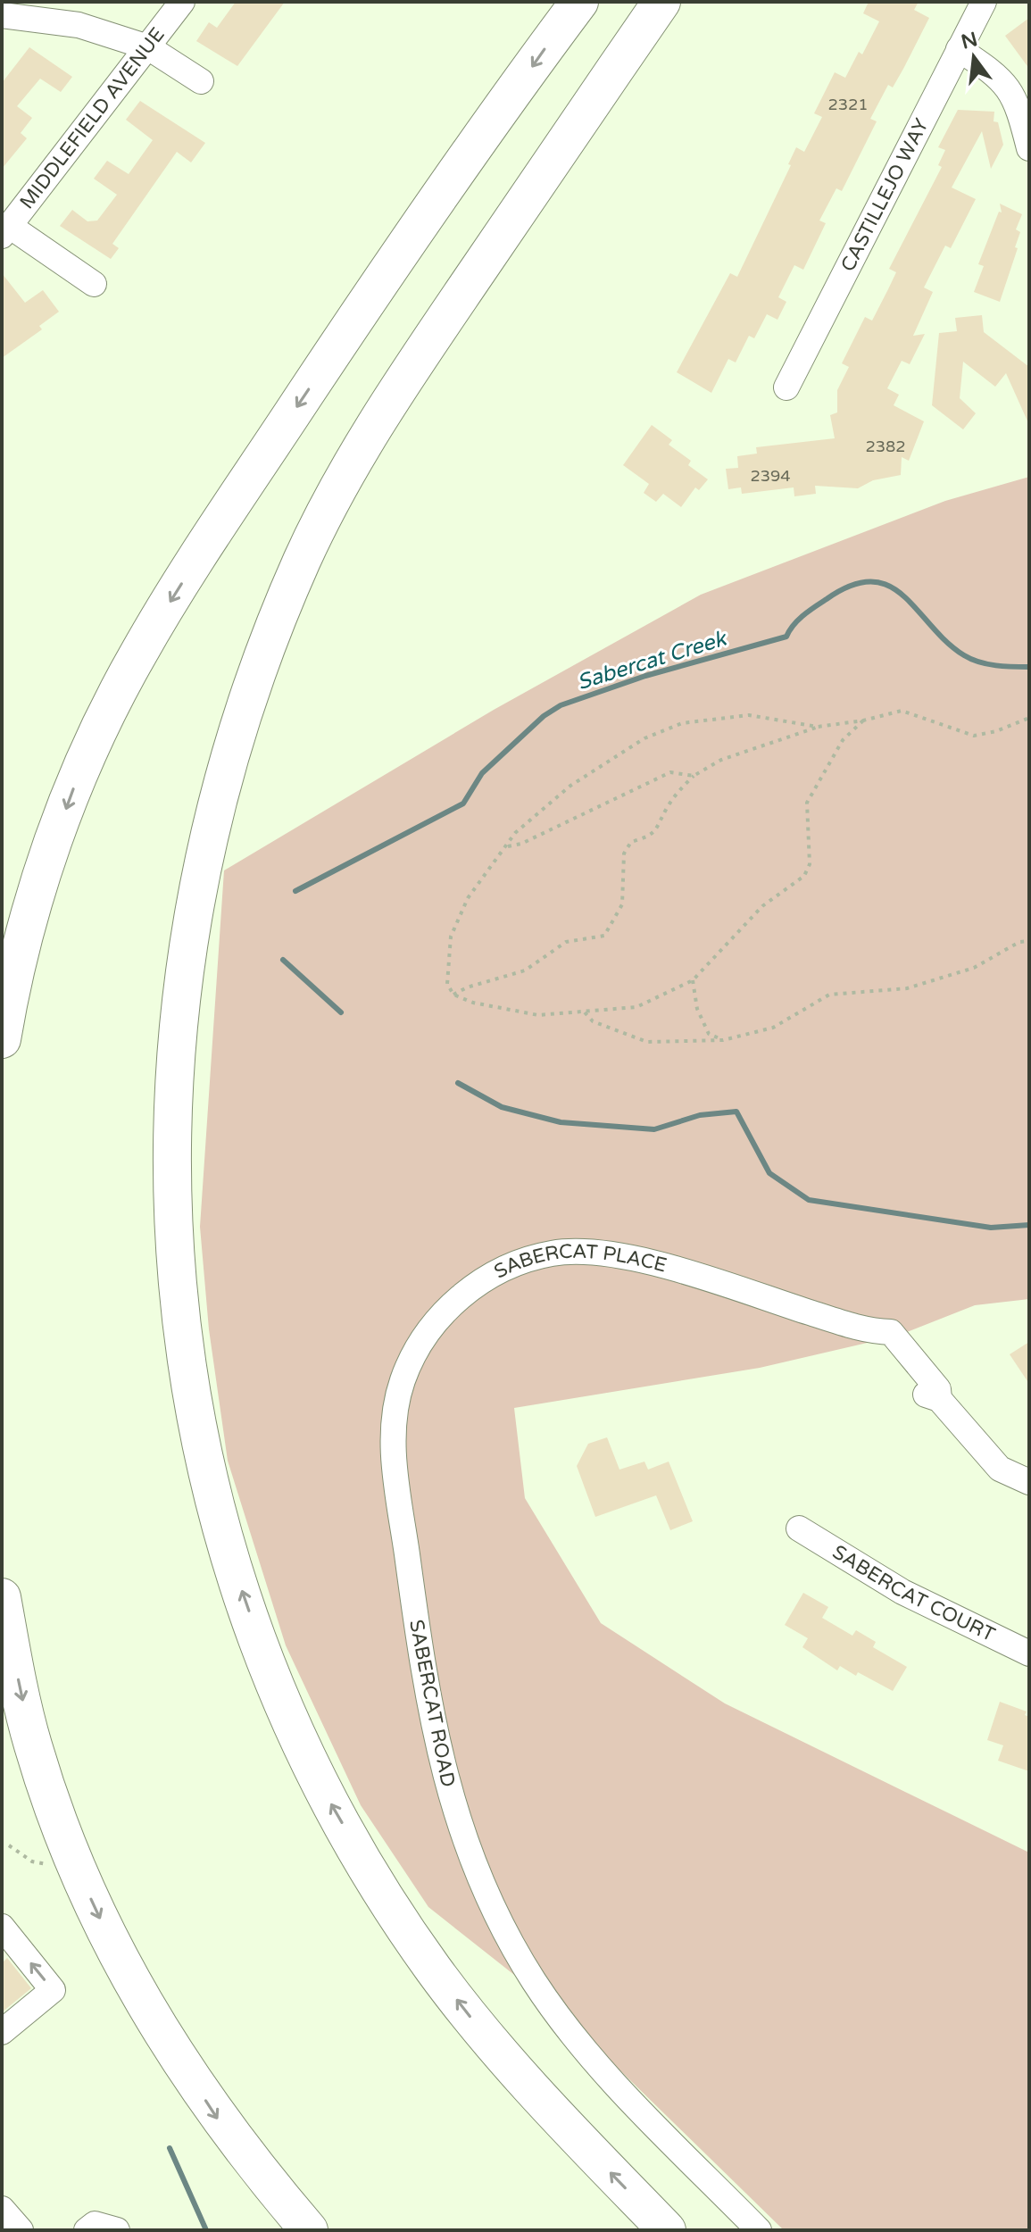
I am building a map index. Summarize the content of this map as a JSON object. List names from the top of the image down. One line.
{"streets":{"street":["MIDDLEFIELD AVENUE","CASTILLEJO WAY","SABERCAT PLACE","SABERCAT COURT","SABERCAT ROAD"]},"crossings":[["SABERCAT PLACE","SABERCAT ROAD"]],"water":["Sabercat Creek"],"house_numbers":["2321","2382","2394"],"north":"top"}
